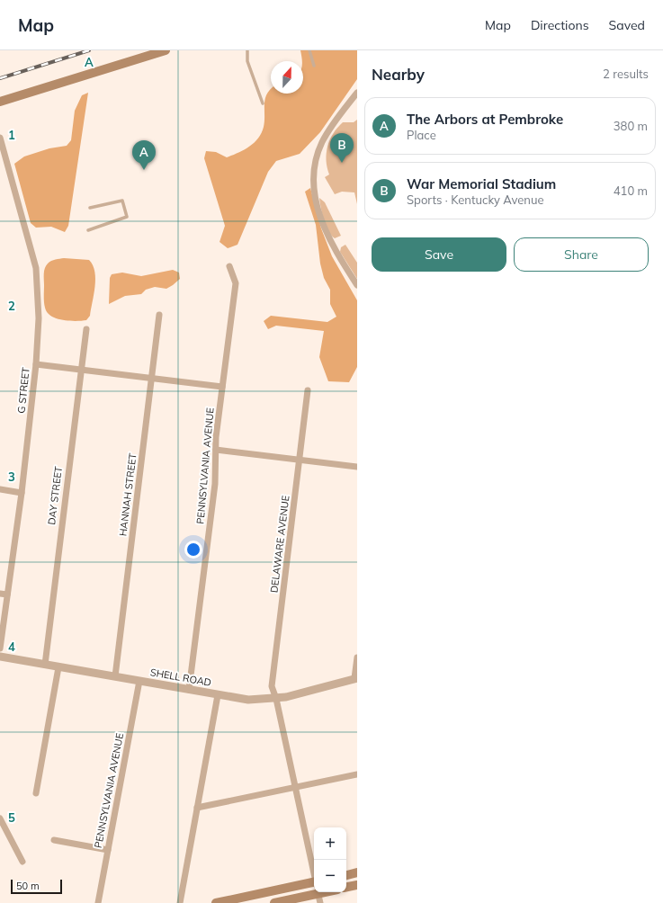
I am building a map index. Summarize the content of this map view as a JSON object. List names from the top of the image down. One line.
{"streets":{"street":["G STREET","PENNSYLVANIA AVENUE","HANNAH STREET","DAY STREET","DELAWARE AVENUE","SHELL ROAD"]},"crossings":[["PENNSYLVANIA AVENUE","SHELL ROAD"],["HANNAH STREET","SHELL ROAD"],["DAY STREET","SHELL ROAD"],["DELAWARE AVENUE","SHELL ROAD"]],"scale_bar":"50 m","north":"top","page":{"header":"Map","nav":["Map","Directions","Saved"],"heading":["Nearby","2 results"],"list":[{"mark":"A","name":"The Arbors at Pembroke","note":"Place","value":"380 m"},{"mark":"B","name":"War Memorial Stadium","note":"Sports · Kentucky Avenue","value":"410 m"}],"pins":["B","A"],"buttons":["Save","Share"],"map_buttons":["+","−"],"scale":"50 m"},"grid":{"columns":["A"],"rows":["1","2","3","4","5"]}}
